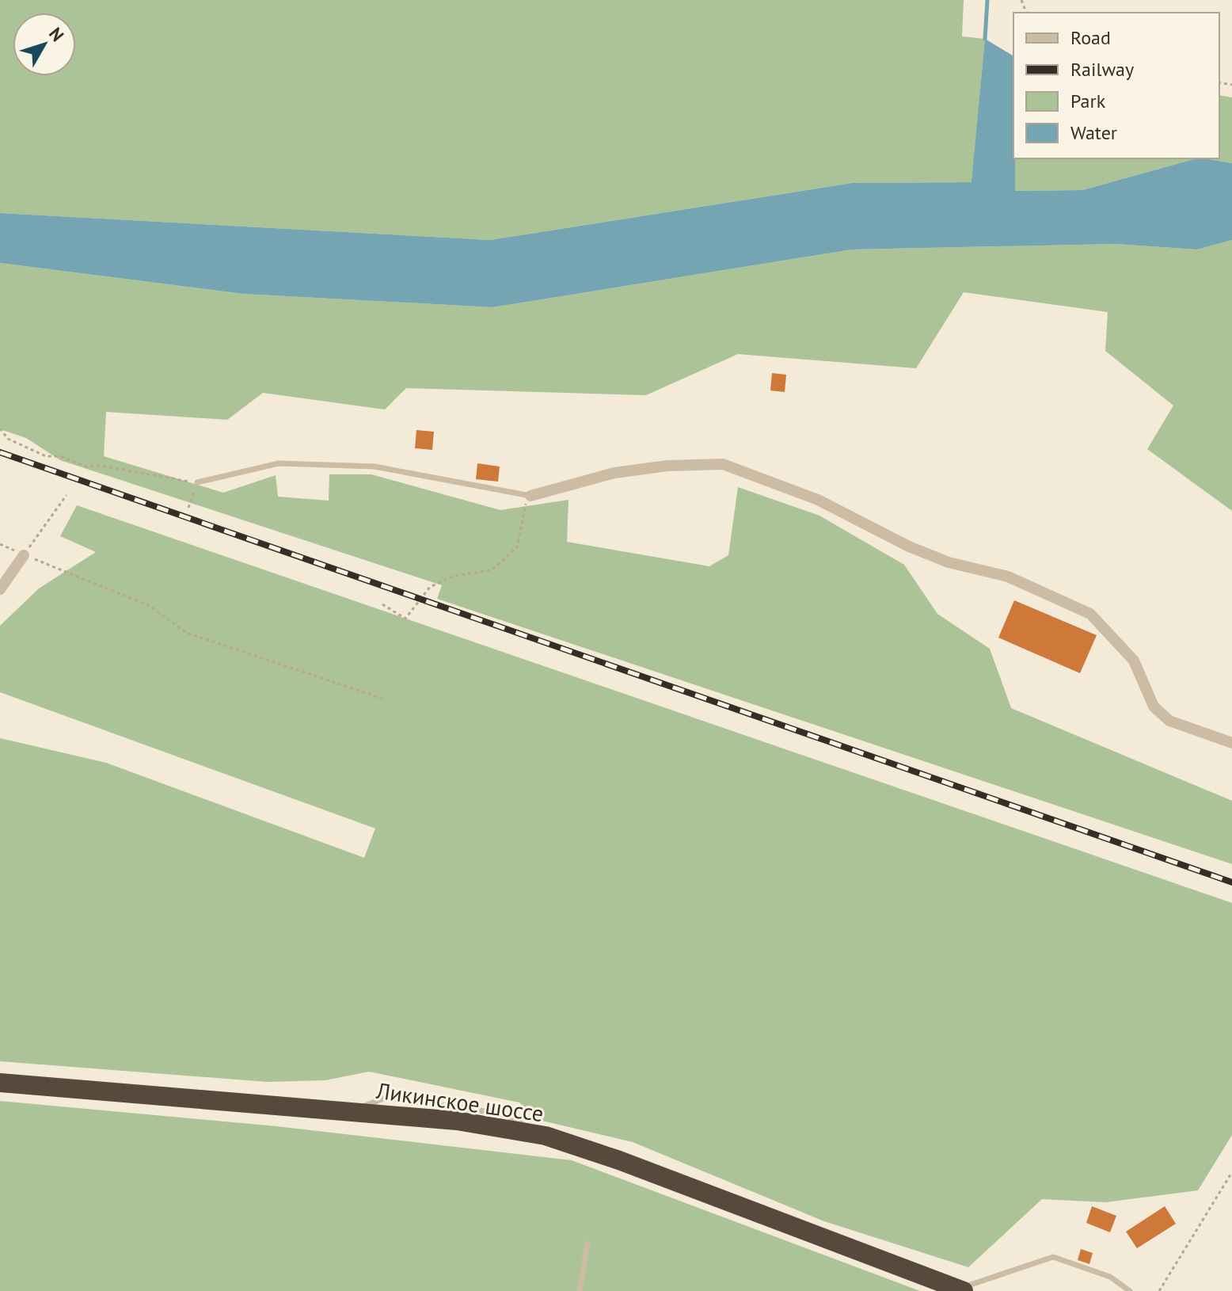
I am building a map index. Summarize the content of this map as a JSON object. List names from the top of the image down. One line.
{"streets":{"highway":["Ликинское шоссе"]},"legend":["Road","Railway","Park","Water"],"north":"top right"}
